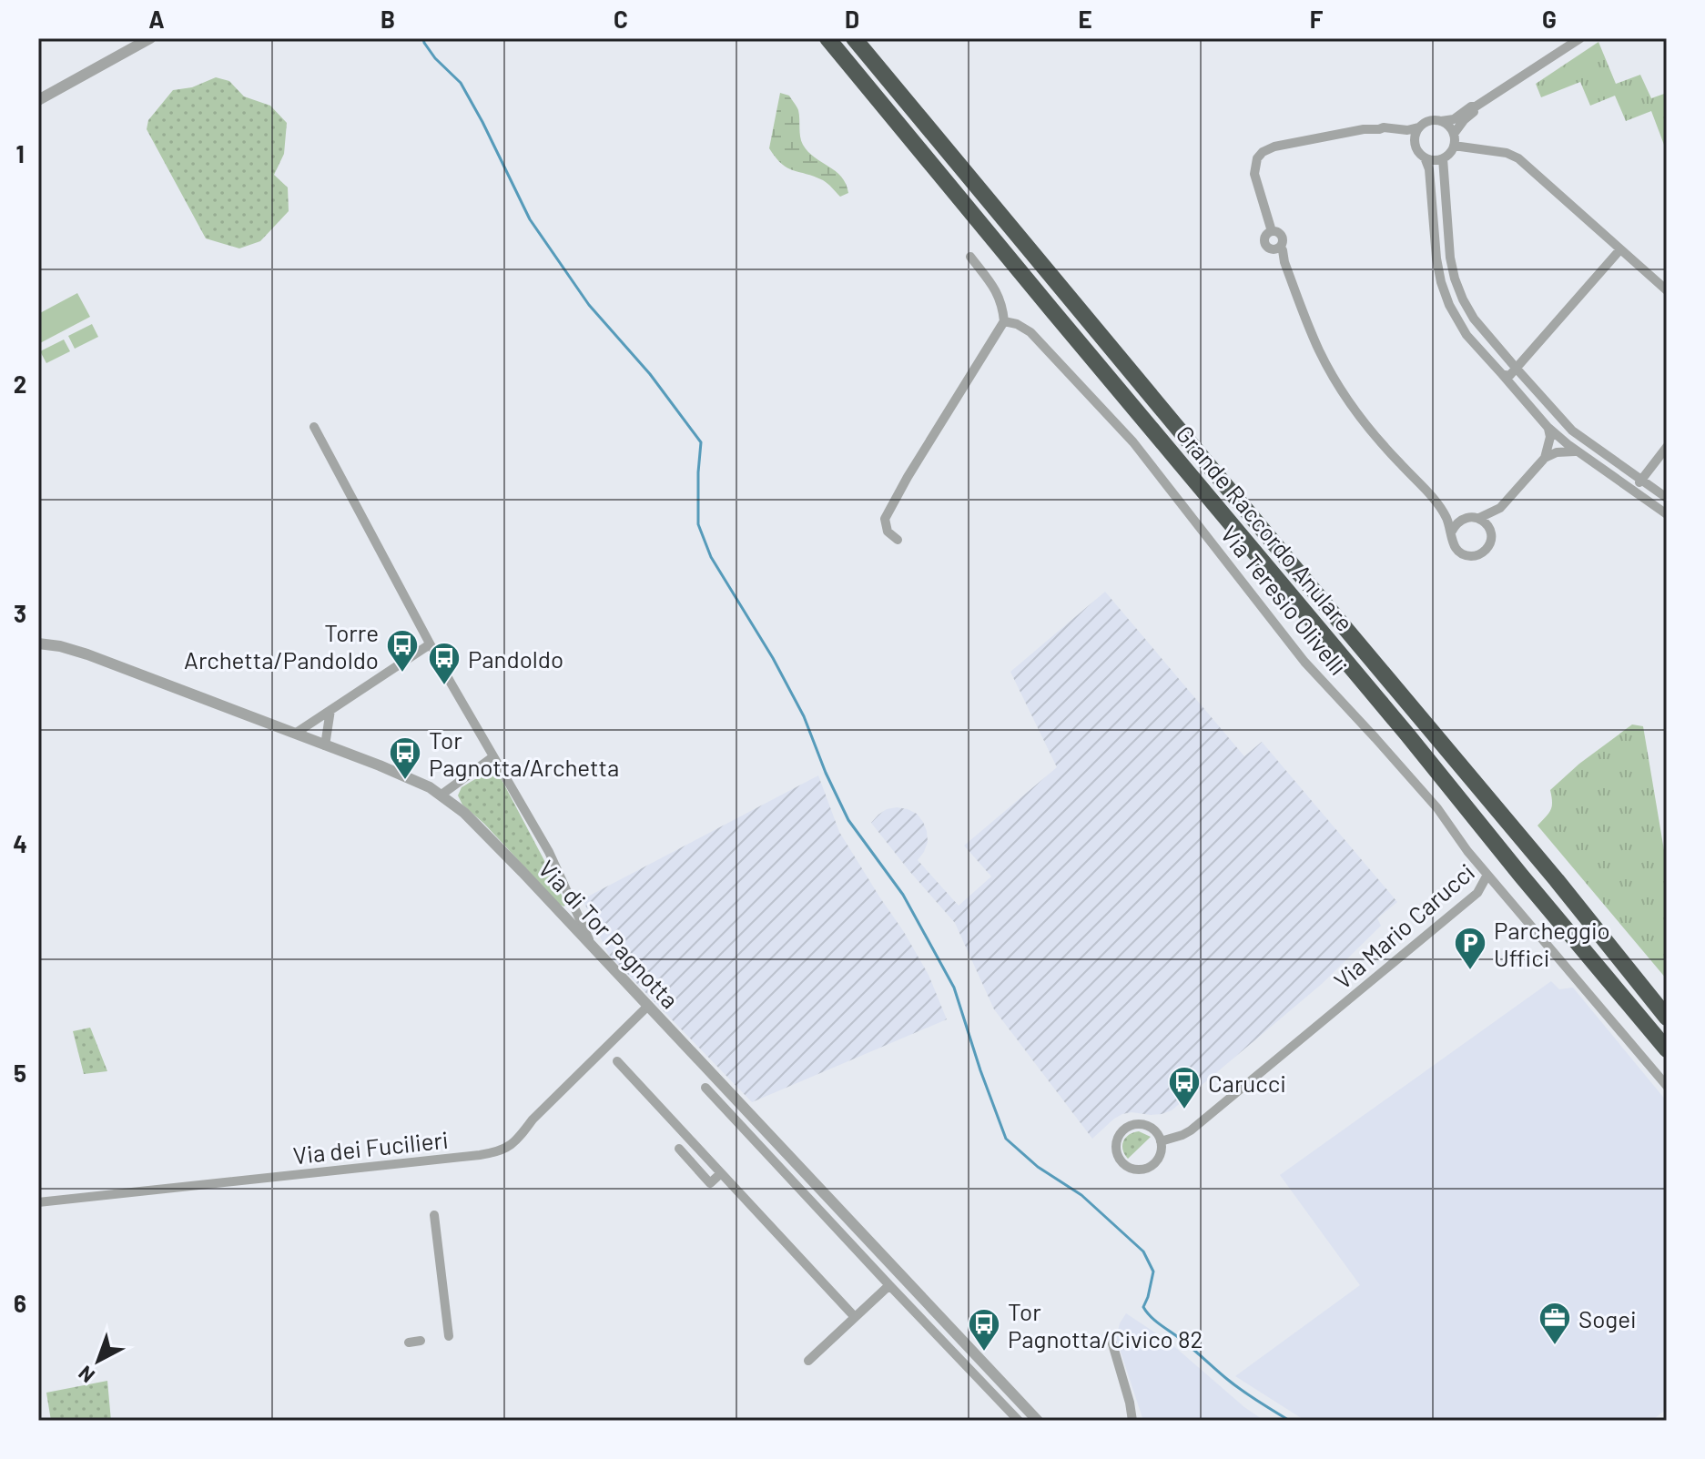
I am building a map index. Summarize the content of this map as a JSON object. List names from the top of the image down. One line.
{"streets":{"highway":["Grande Raccordo Anulare"],"street":["Via Teresio Olivelli","Via Mario Carucci","Via di Tor Pagnotta","Via dei Fucilieri"]},"crossings":[["Via Teresio Olivelli","Via Mario Carucci"],["Via di Tor Pagnotta","Via dei Fucilieri"]],"places":{"bus stop":["Torre Archetta/Pandoldo","Pandoldo","Tor Pagnotta/Archetta","Carucci","Tor Pagnotta/Civico 82"],"parking":["Parcheggio Uffici"],"office":["Sogei"]},"north":"bottom left","grid":{"columns":["A","B","C","D","E","F","G"],"rows":["1","2","3","4","5","6"]}}
